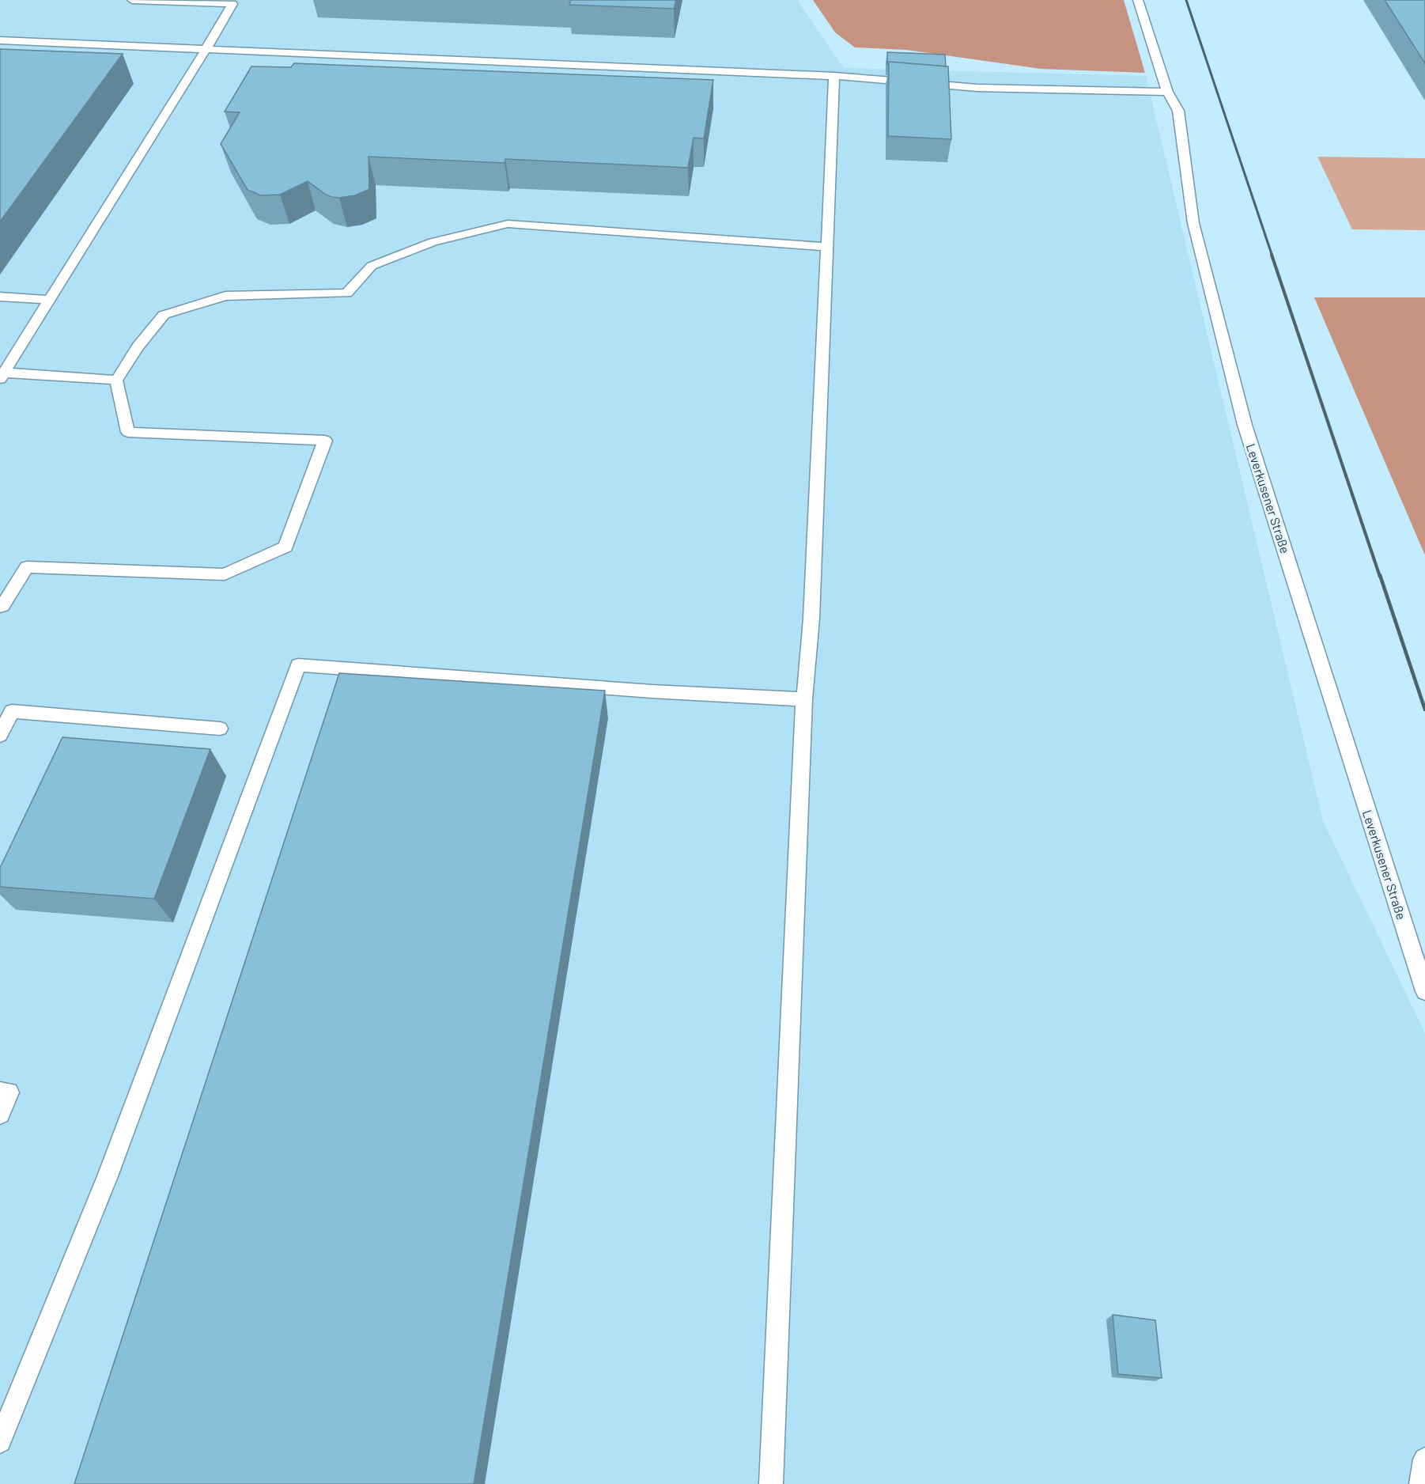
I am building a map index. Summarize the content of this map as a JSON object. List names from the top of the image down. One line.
{"streets":{"lane":["Leverkusener Straße"]}}
